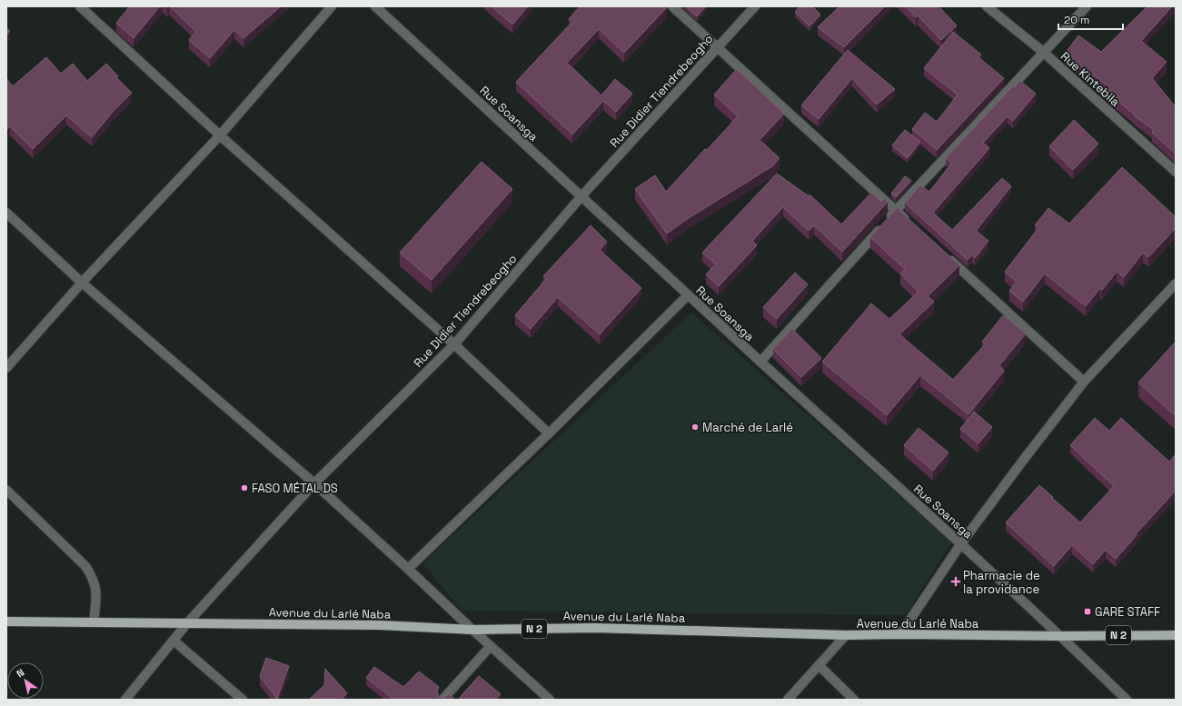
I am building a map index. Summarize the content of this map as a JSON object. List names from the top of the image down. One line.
{"streets":{"main road":["Avenue du Larlé Naba","N 2"],"street":["Rue Kintebila","Rue Didier Tiendrebeogho","Rue Soansga"]},"crossings":[["Rue Didier Tiendrebeogho","Rue Soansga"],["Rue Didier Tiendrebeogho","Avenue du Larlé Naba"],["Rue Soansga","Avenue du Larlé Naba"]],"places":{"other":["Marché de Larlé","FASO MÉTAL DS"],"health":["Pharmacie de la providance"],"transit":["GARE STAFF"]},"scale_bar":"20 m","north":"top left"}
